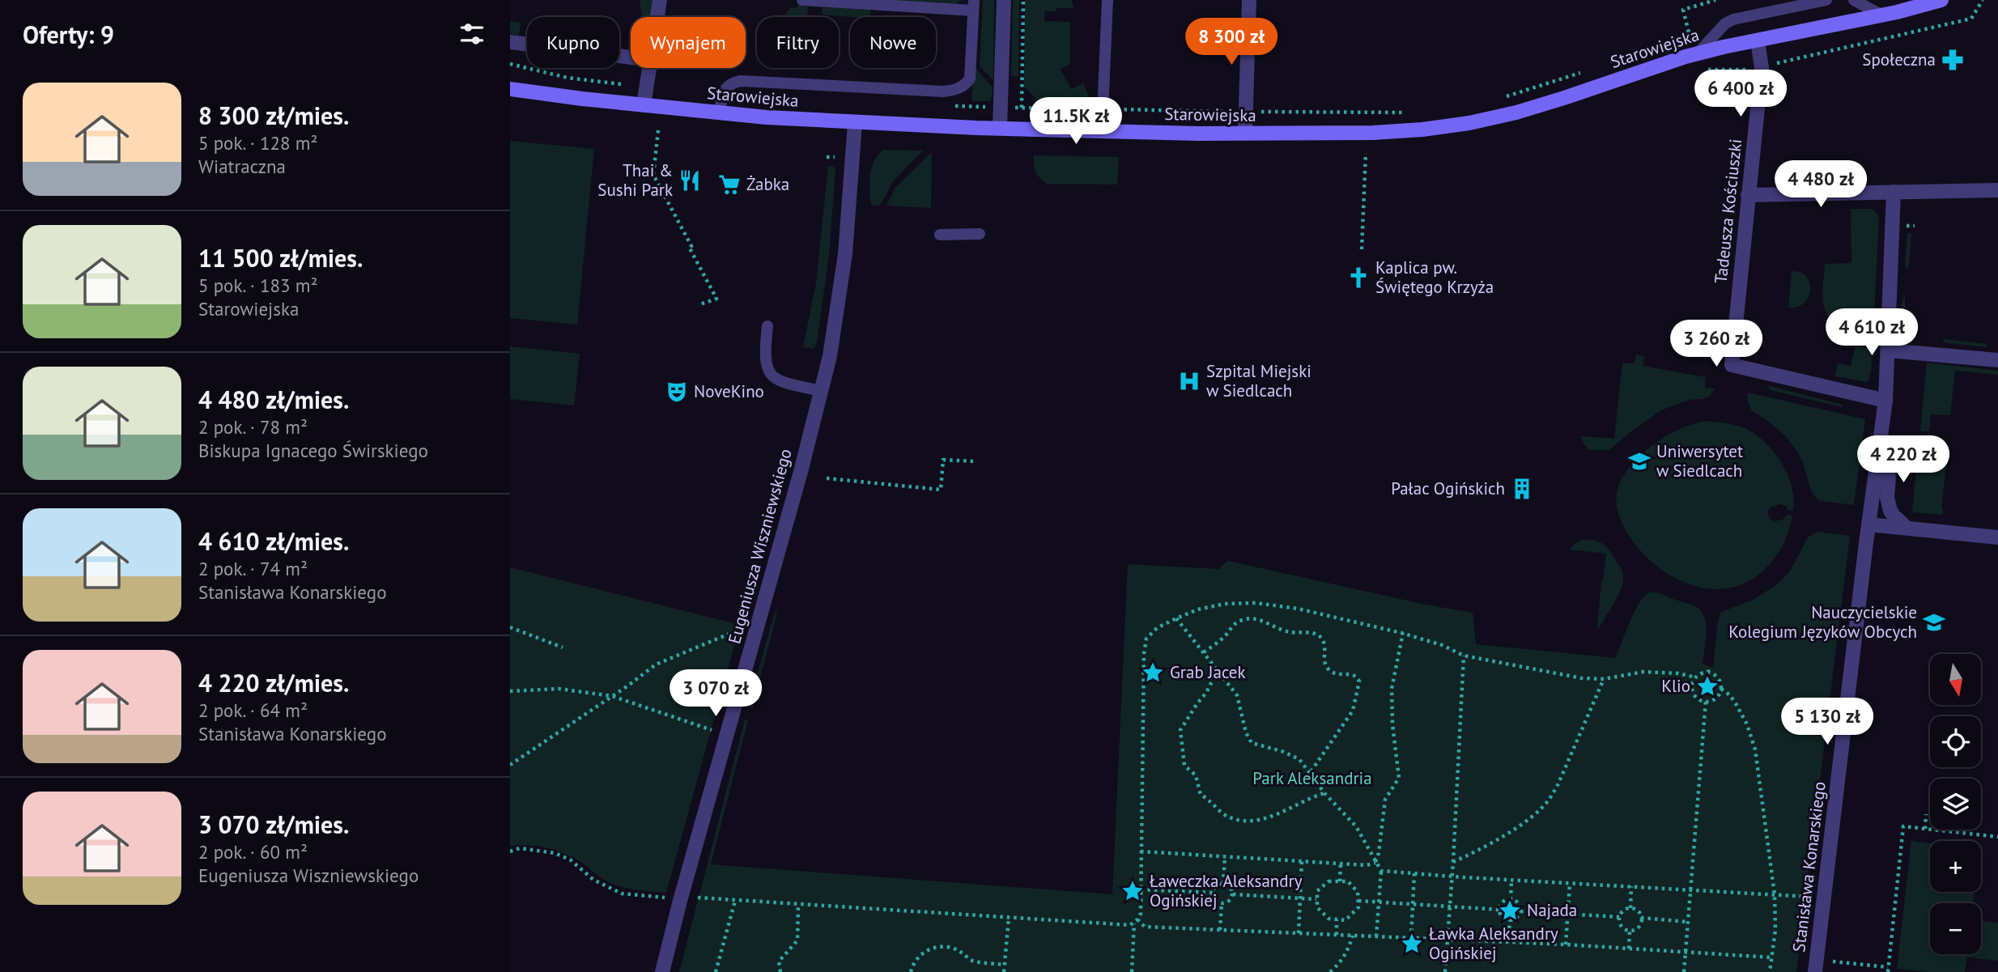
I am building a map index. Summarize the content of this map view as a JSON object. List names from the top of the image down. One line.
{"streets":{"main road":["Starowiejska"],"street":["Tadeusza Kościuszki","Eugeniusza Wiszniewskiego","Stanisława Konarskiego"]},"crossings":[["Starowiejska","Tadeusza Kościuszki"],["Starowiejska","Eugeniusza Wiszniewskiego"],["Tadeusza Kościuszki","Stanisława Konarskiego"]],"parks":["Park Aleksandria"],"places":{"pharmacy":["Społeczna"],"restaurant":["Thai & Sushi Park"],"supermarket":["Żabka"],"church":["Kaplica pw. Świętego Krzyża"],"hospital":["Szpital Miejski w Siedlcach"],"theatre":["NoveKino"],"school or university":["Uniwersytet w Siedlcach","Nauczycielskie Kolegium Języków Obcych"],"building":["Pałac Ogińskich"],"place":["Grab Jacek","Klio","Ławeczka Aleksandry Ogińskiej","Najada","Ławka Aleksandry Ogińskiej"]},"north":"bottom","page":{"heading":"Oferty: 9","chip":["Kupno","Wynajem","Filtry","Nowe"],"price":["8 300 zł","6 400 zł","11.5K zł","4 480 zł","4 610 zł","3 260 zł","4 220 zł","3 070 zł","5 130 zł"],"list":[{"name":"8 300 zł/mies.","note":"5 pok. · 128 m² · Wiatraczna"},{"name":"11 500 zł/mies.","note":"5 pok. · 183 m² · Starowiejska"},{"name":"4 480 zł/mies.","note":"2 pok. · 78 m² · Biskupa Ignacego Świrskiego"},{"name":"4 610 zł/mies.","note":"2 pok. · 74 m² · Stanisława Konarskiego"},{"name":"4 220 zł/mies.","note":"2 pok. · 64 m² · Stanisława Konarskiego"},{"name":"3 070 zł/mies.","note":"2 pok. · 60 m² · Eugeniusza Wiszniewskiego"}],"map_buttons":["+","−"]}}
